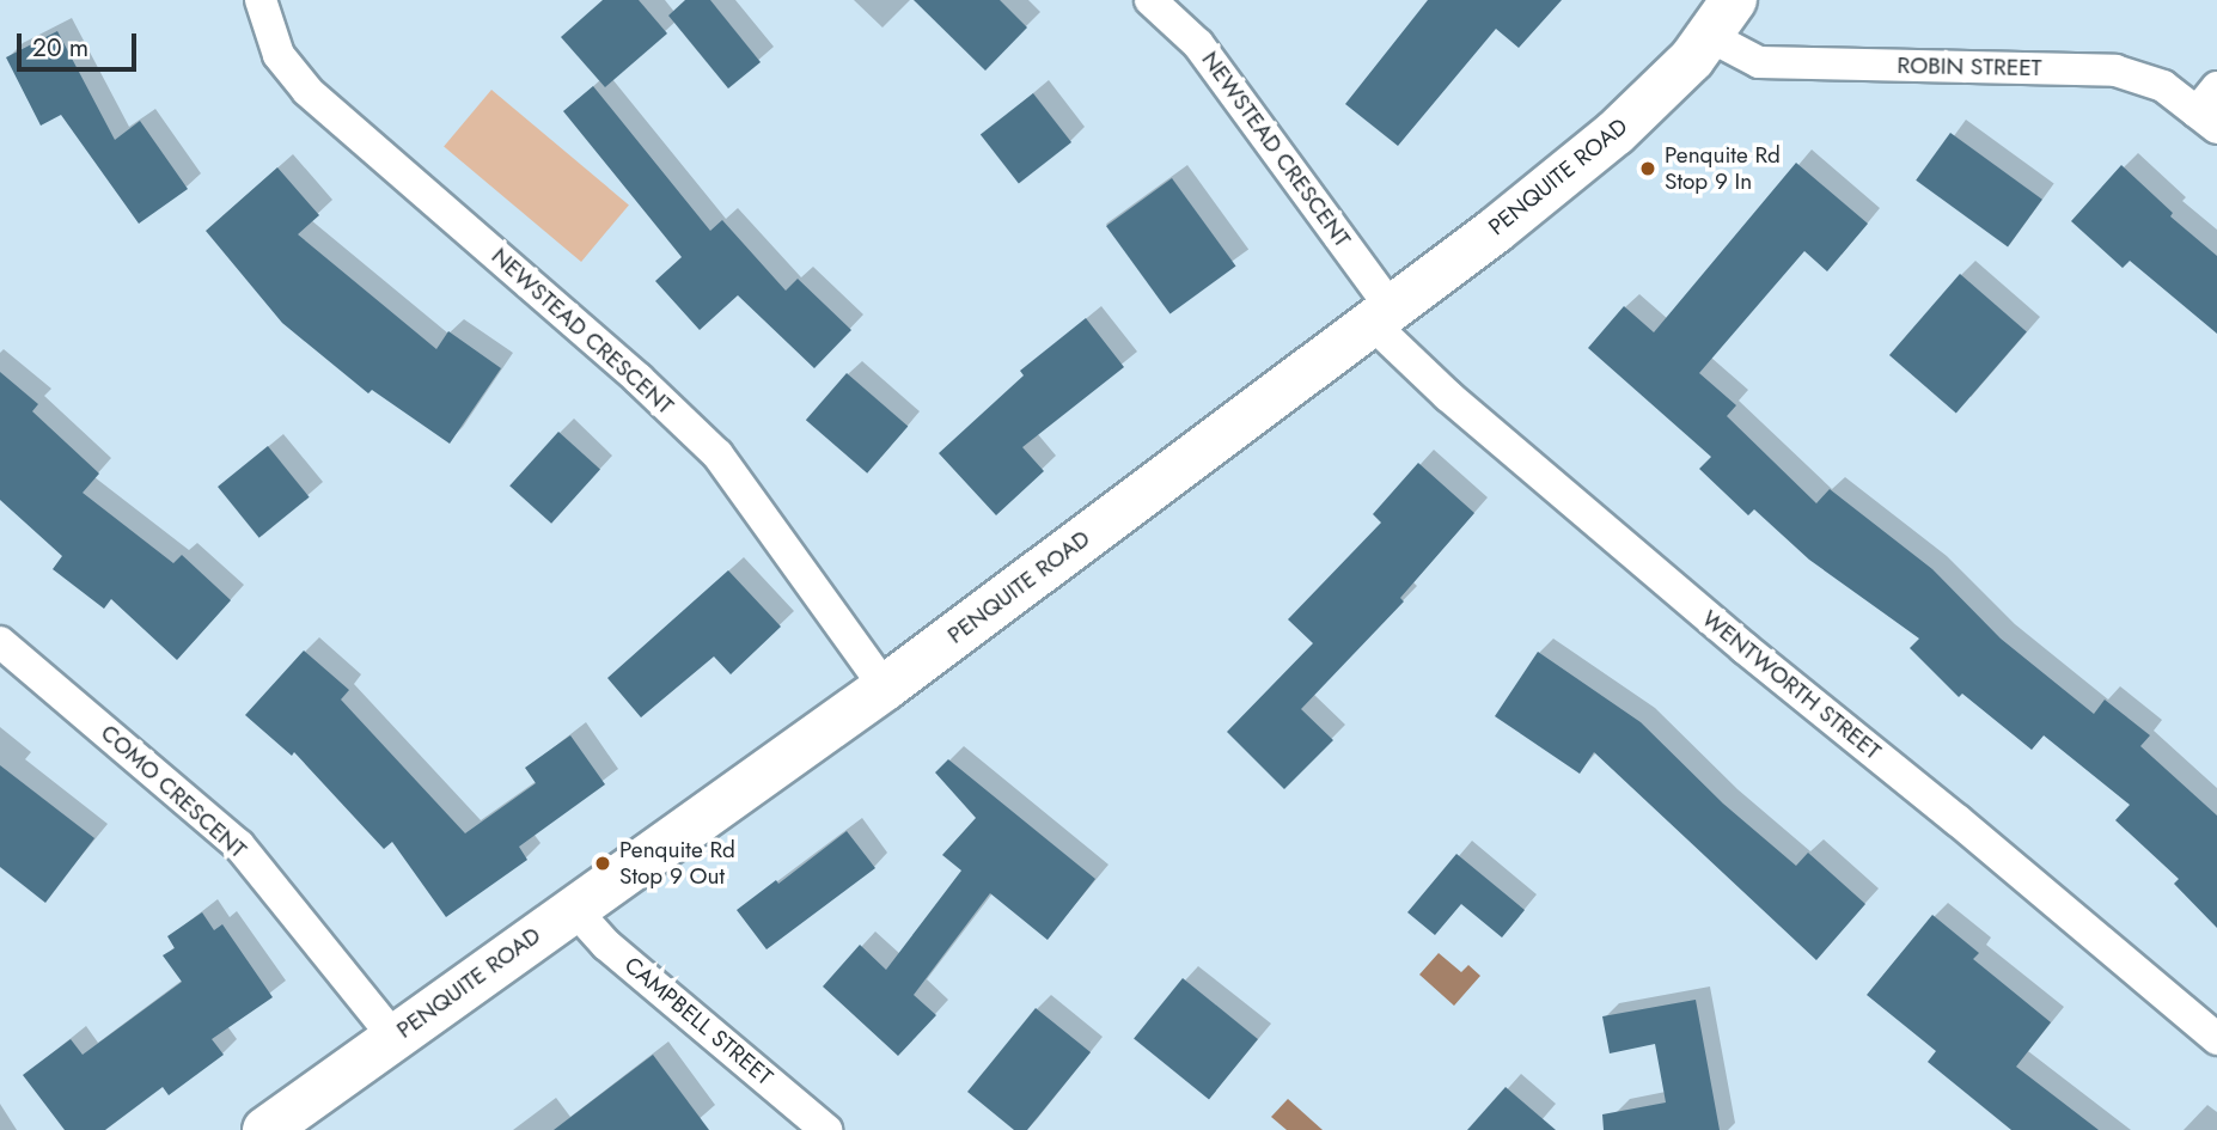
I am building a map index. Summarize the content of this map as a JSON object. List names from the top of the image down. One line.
{"streets":{"street":["ROBIN STREET","NEWSTEAD CRESCENT","PENQUITE ROAD","WENTWORTH STREET","COMO CRESCENT","CAMPBELL STREET"]},"crossings":[["ROBIN STREET","PENQUITE ROAD"],["NEWSTEAD CRESCENT","PENQUITE ROAD"],["NEWSTEAD CRESCENT","WENTWORTH STREET"],["PENQUITE ROAD","WENTWORTH STREET"],["PENQUITE ROAD","COMO CRESCENT"],["PENQUITE ROAD","CAMPBELL STREET"]],"places":["Penquite Rd Stop 9 In","Penquite Rd Stop 9 Out"],"scale_bar":"20 m"}
